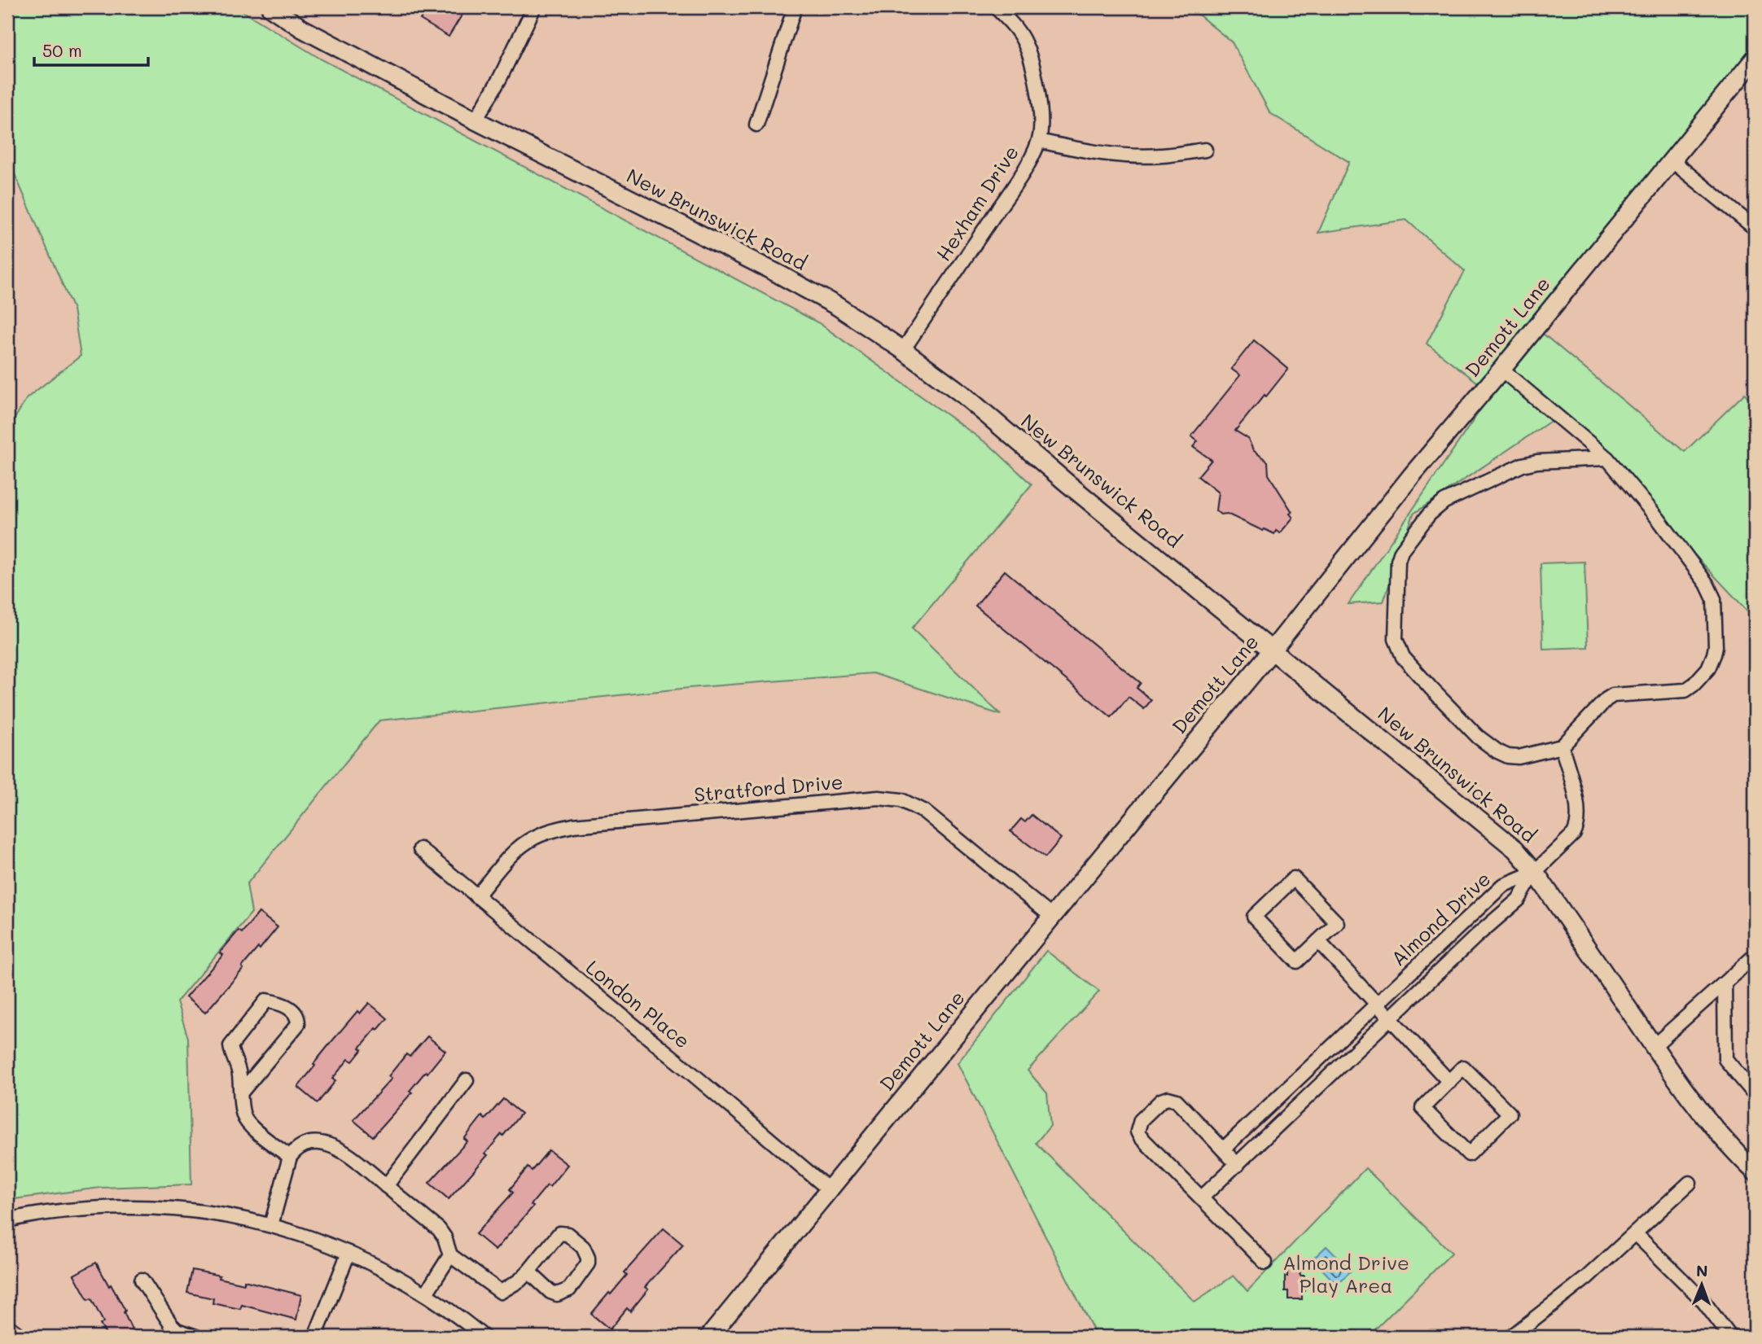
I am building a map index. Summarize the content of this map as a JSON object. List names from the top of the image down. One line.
{"streets":{"street":["Hexham Drive","New Brunswick Road","Demott Lane","Stratford Drive","Almond Drive","London Place"]},"crossings":[["Hexham Drive","New Brunswick Road"],["New Brunswick Road","Demott Lane"],["New Brunswick Road","Almond Drive"],["Demott Lane","Stratford Drive"],["Demott Lane","London Place"],["Stratford Drive","London Place"]],"parks":["Almond Drive Play Area"],"scale_bar":"50 m","north":"top"}
